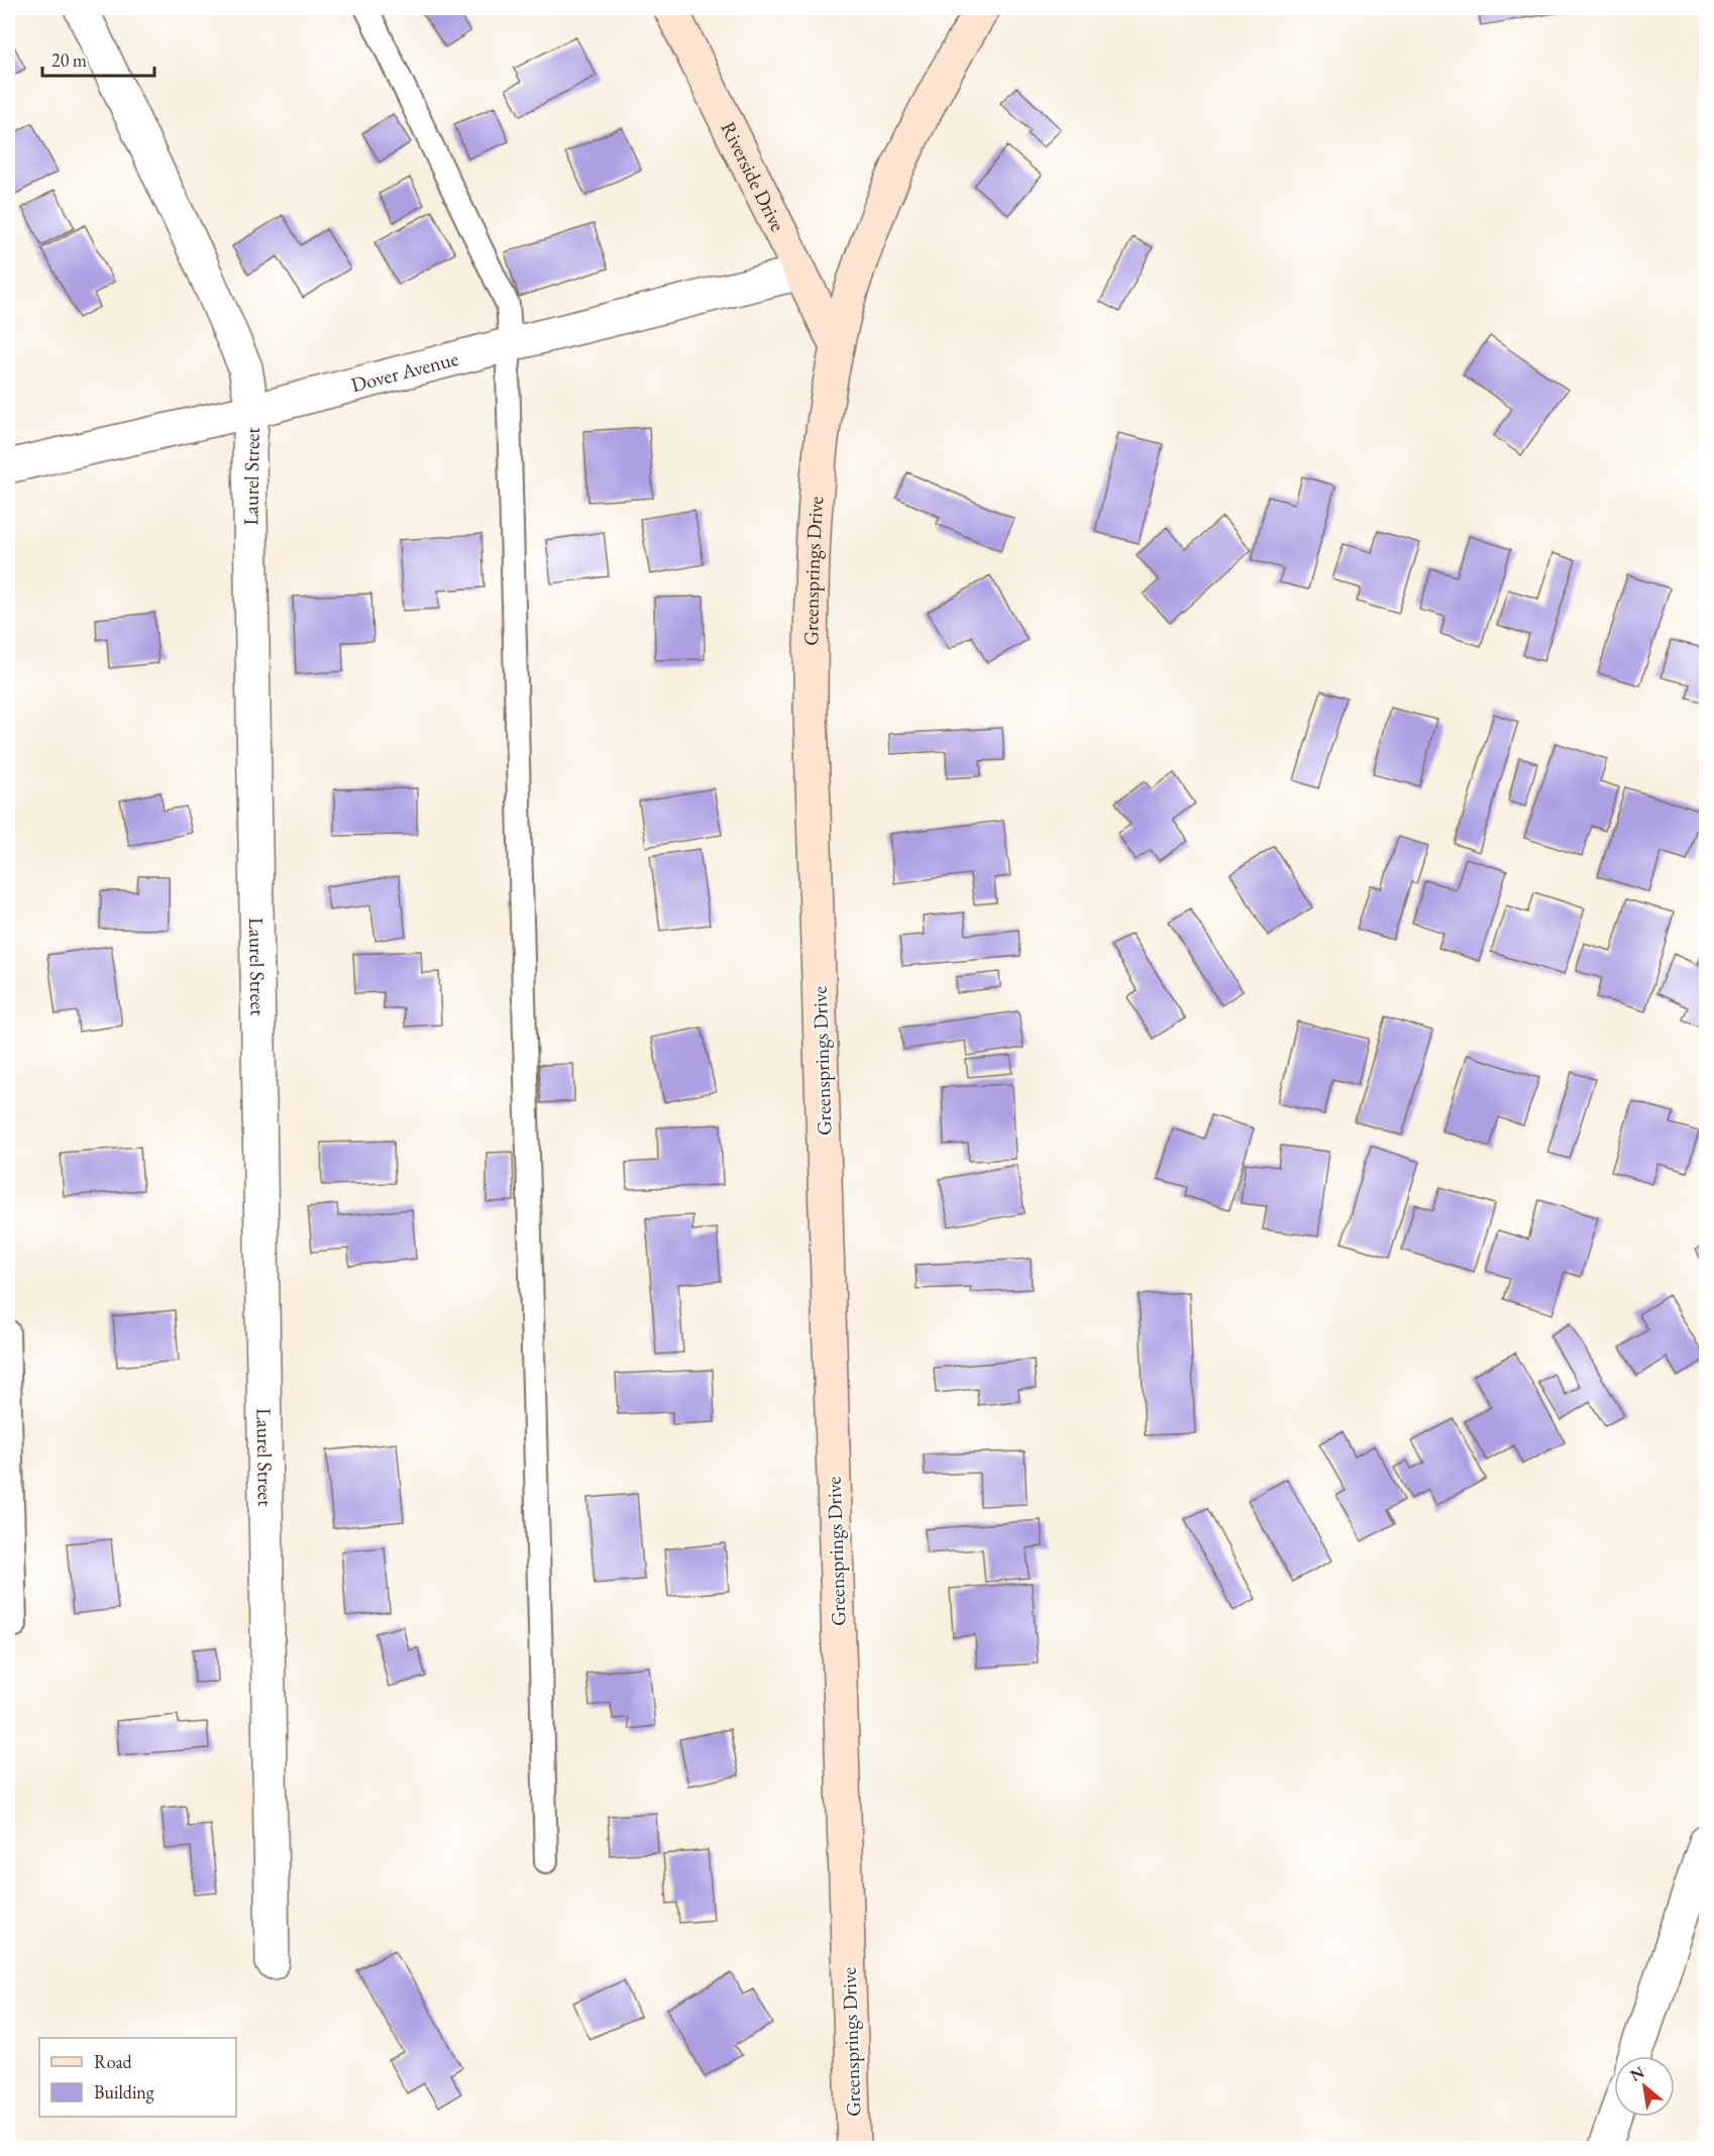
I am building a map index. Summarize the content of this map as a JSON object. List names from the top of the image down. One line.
{"streets":{"street":["Riverside Drive","Dover Avenue","Laurel Street","Greensprings Drive"]},"crossings":[["Riverside Drive","Dover Avenue"],["Riverside Drive","Greensprings Drive"],["Dover Avenue","Laurel Street"]],"legend":["Road","Building"],"scale_bar":"20 m","north":"top left"}
